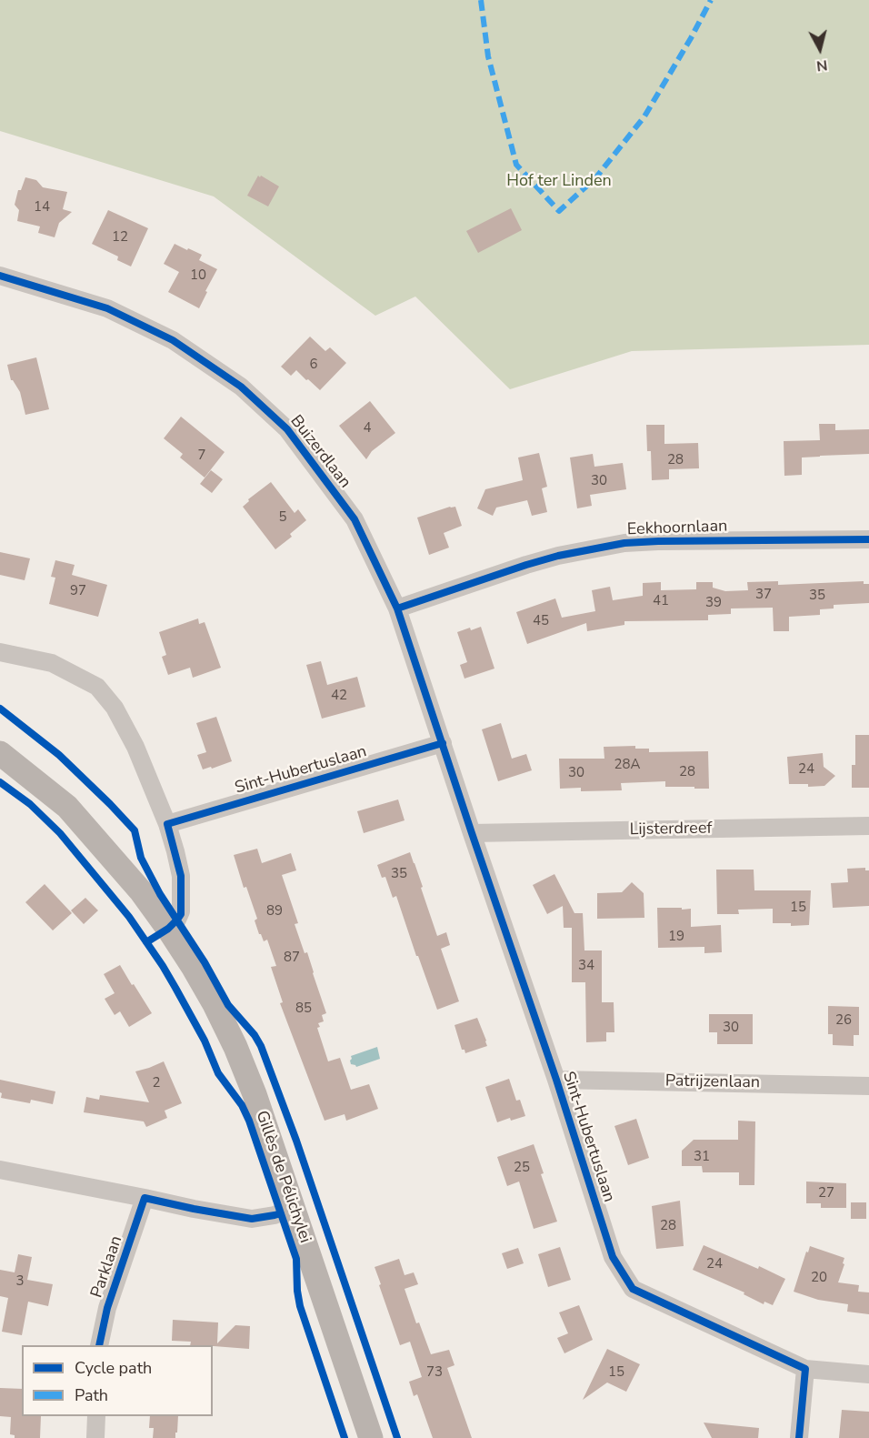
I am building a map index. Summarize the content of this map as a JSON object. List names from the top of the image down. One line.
{"streets":{"main road":["Gillès de Pélichylei"],"street":["Buizerdlaan","Eekhoornlaan","Sint-Hubertuslaan","Lijsterdreef","Patrijzenlaan","Parklaan"]},"crossings":[["Buizerdlaan","Eekhoornlaan"],["Buizerdlaan","Sint-Hubertuslaan"],["Eekhoornlaan","Sint-Hubertuslaan"],["Sint-Hubertuslaan","Lijsterdreef"],["Sint-Hubertuslaan","Patrijzenlaan"]],"parks":["Hof ter Linden"],"house_numbers":["14","12","10","6","4","7","28","30","5","97","37","35","41","39","45","42","28A","24","28","30","35","15","89","19","87","34","85","26","30","2","31","25","27","28","24","20","3","73","15"],"legend":["Cycle path","Path"],"north":"bottom"}
